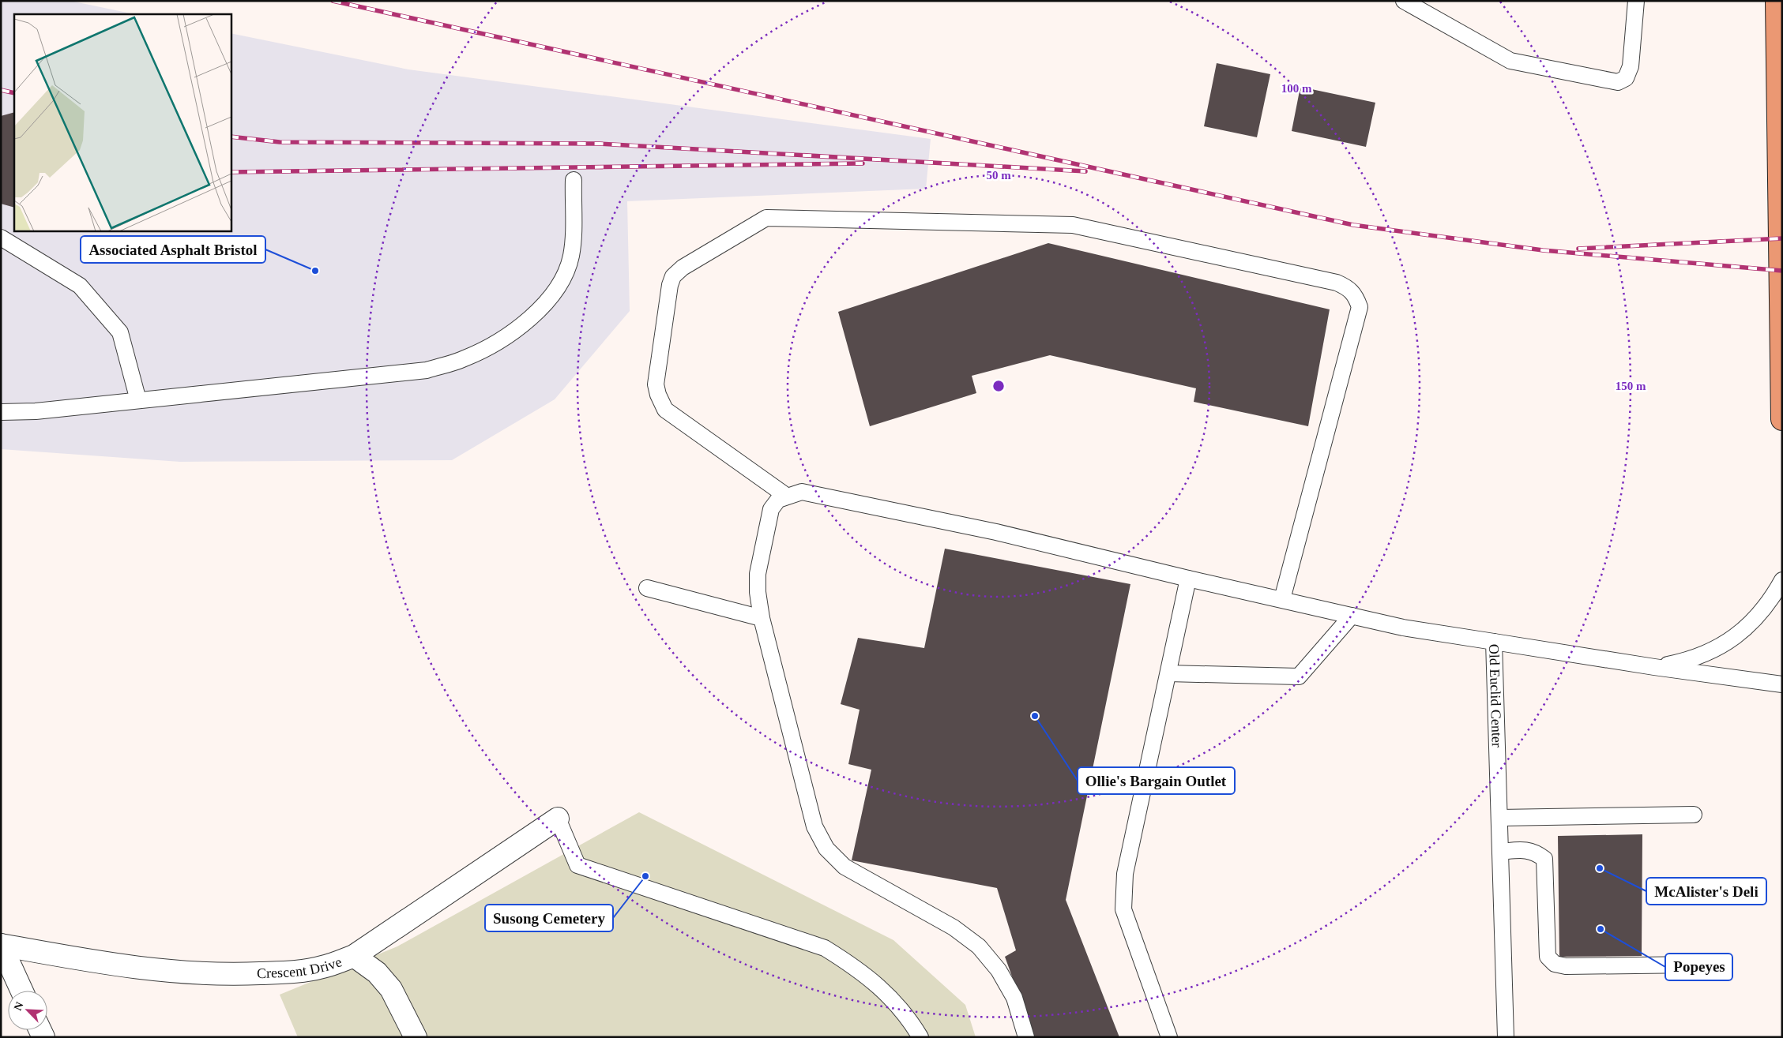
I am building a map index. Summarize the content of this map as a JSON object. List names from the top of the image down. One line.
{"streets":{"street":["Crescent Drive"],"lane":["Old Euclid Center"]},"places":["Associated Asphalt Bristol","Ollie's Bargain Outlet","McAlister's Deli","Susong Cemetery","Popeyes"],"north":"top left","rings":["100 m","50 m","150 m"]}
